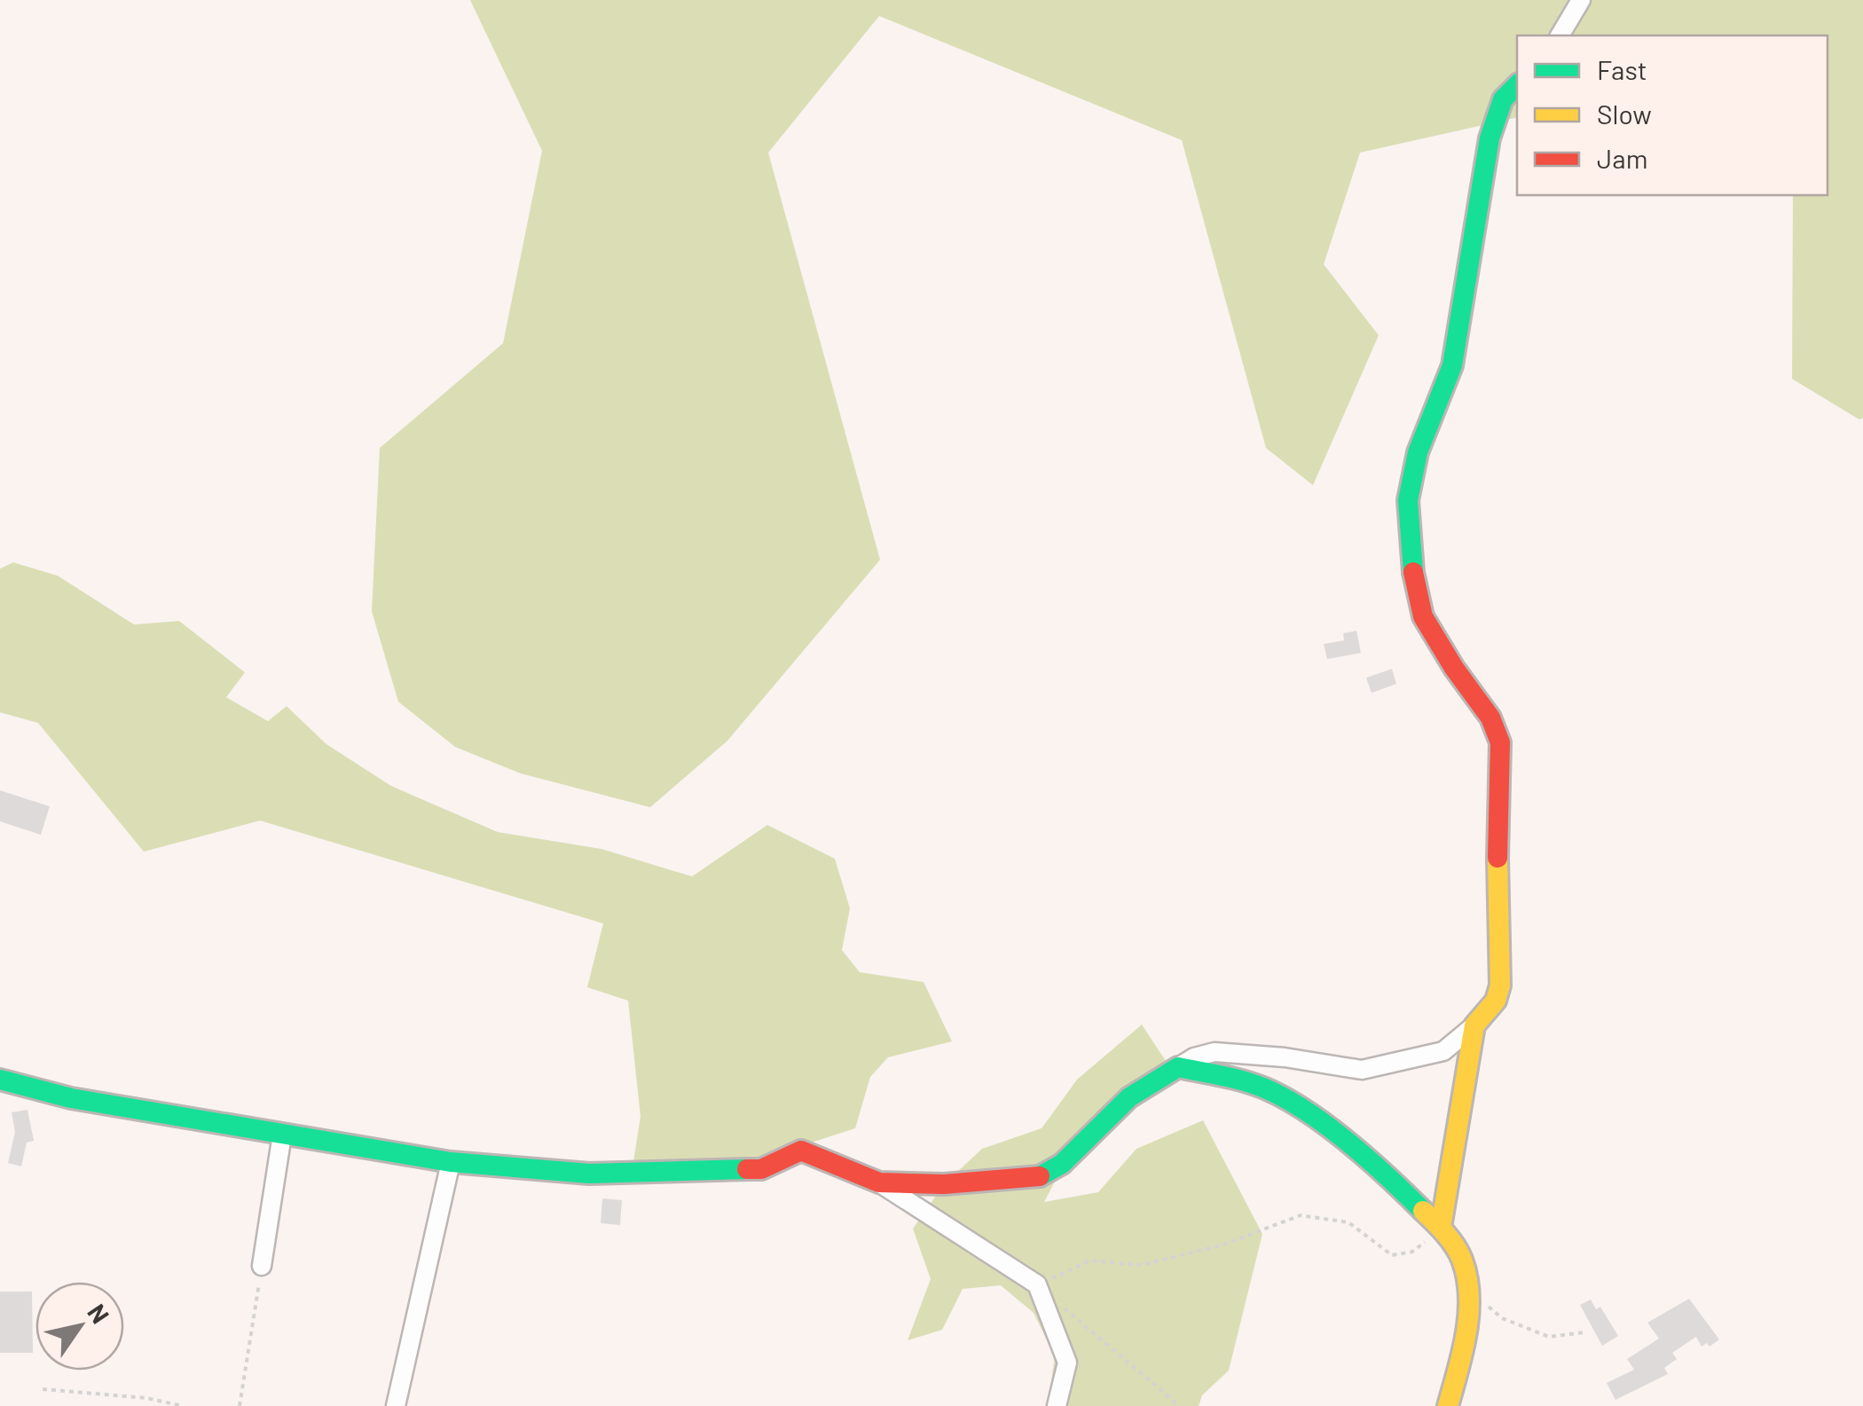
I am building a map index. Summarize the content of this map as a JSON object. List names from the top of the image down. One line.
{"legend":["Fast","Slow","Jam"],"north":"top right"}
